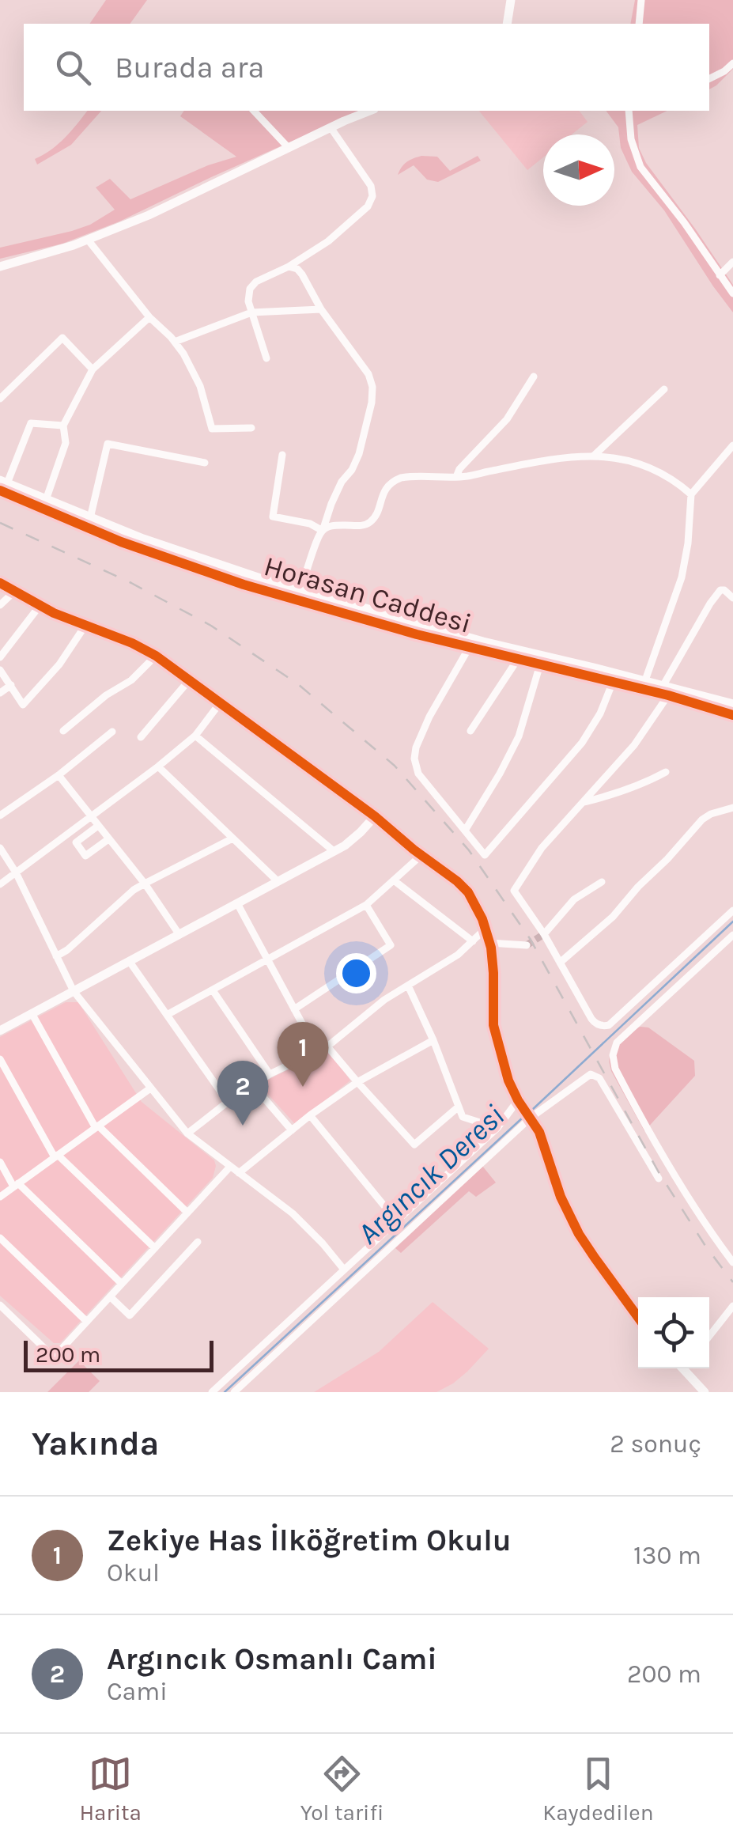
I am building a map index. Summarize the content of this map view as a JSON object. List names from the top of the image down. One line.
{"streets":{"street":["Horasan Caddesi"]},"water":["Argıncık Deresi"],"scale_bar":"200 m","north":"right","page":{"search":"Burada ara","pins":["1","2"],"scale":"200 m","heading":["Yakında","2 sonuç"],"list":[{"mark":"1","name":"Zekiye Has İlköğretim Okulu","note":"Okul","value":"130 m"},{"mark":"2","name":"Argıncık Osmanlı Cami","note":"Cami","value":"200 m"}],"nav":["Harita","Yol tarifi","Kaydedilen"]}}
